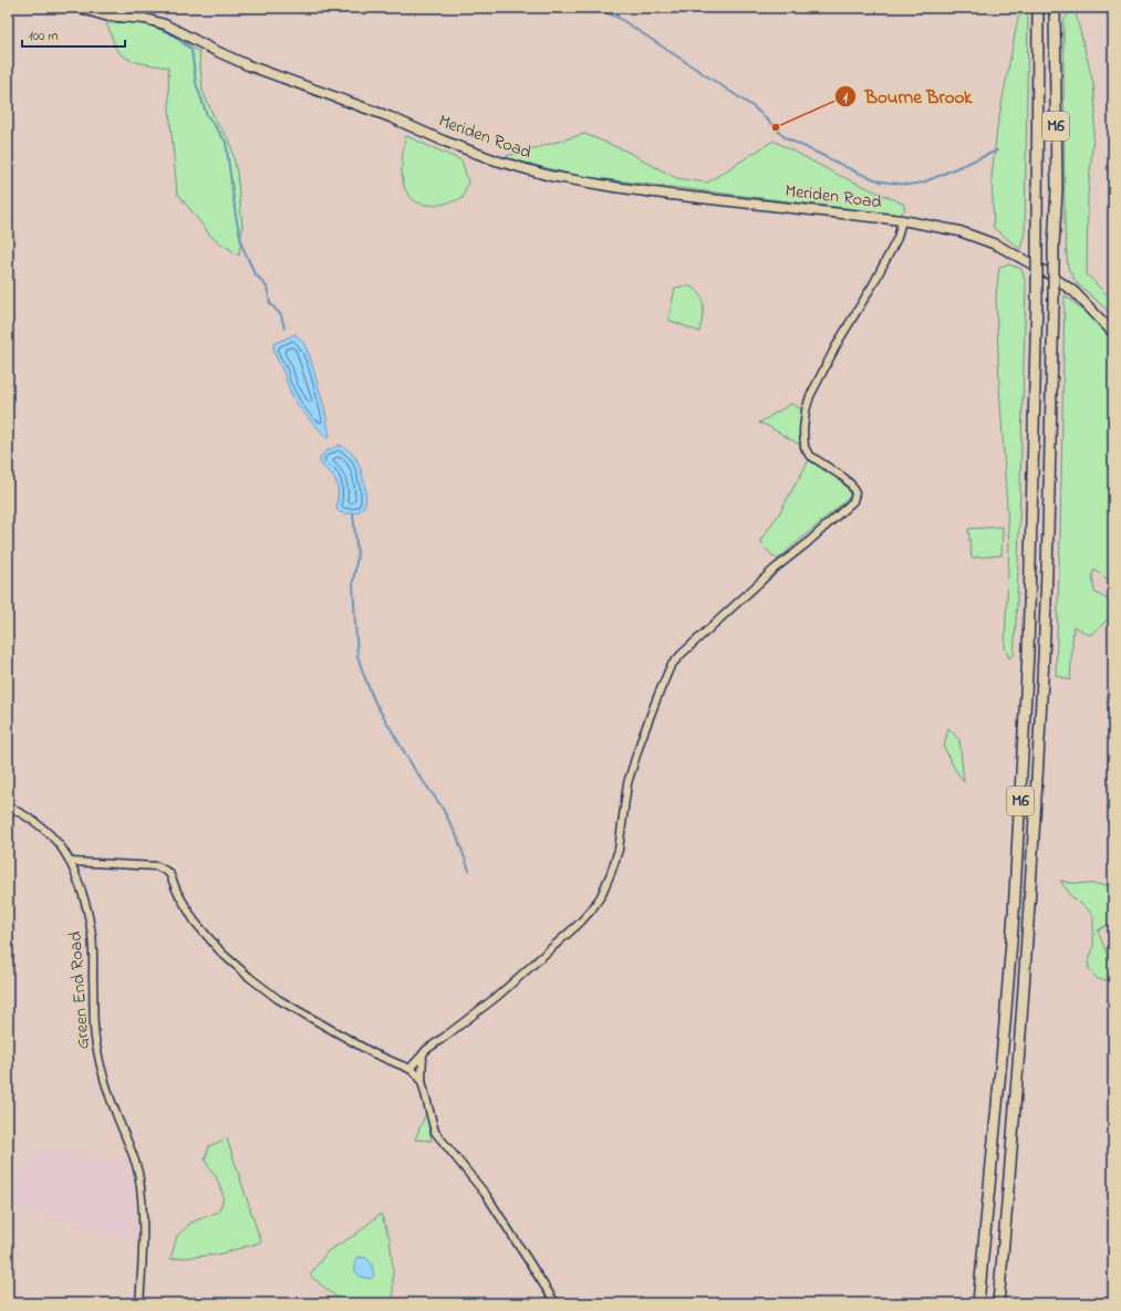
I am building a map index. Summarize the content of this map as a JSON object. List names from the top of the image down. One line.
{"streets":{"highway":["M6"],"main road":["Meriden Road"],"street":["Green End Road"]},"places":["Bourne Brook"],"scale_bar":"100 m"}
